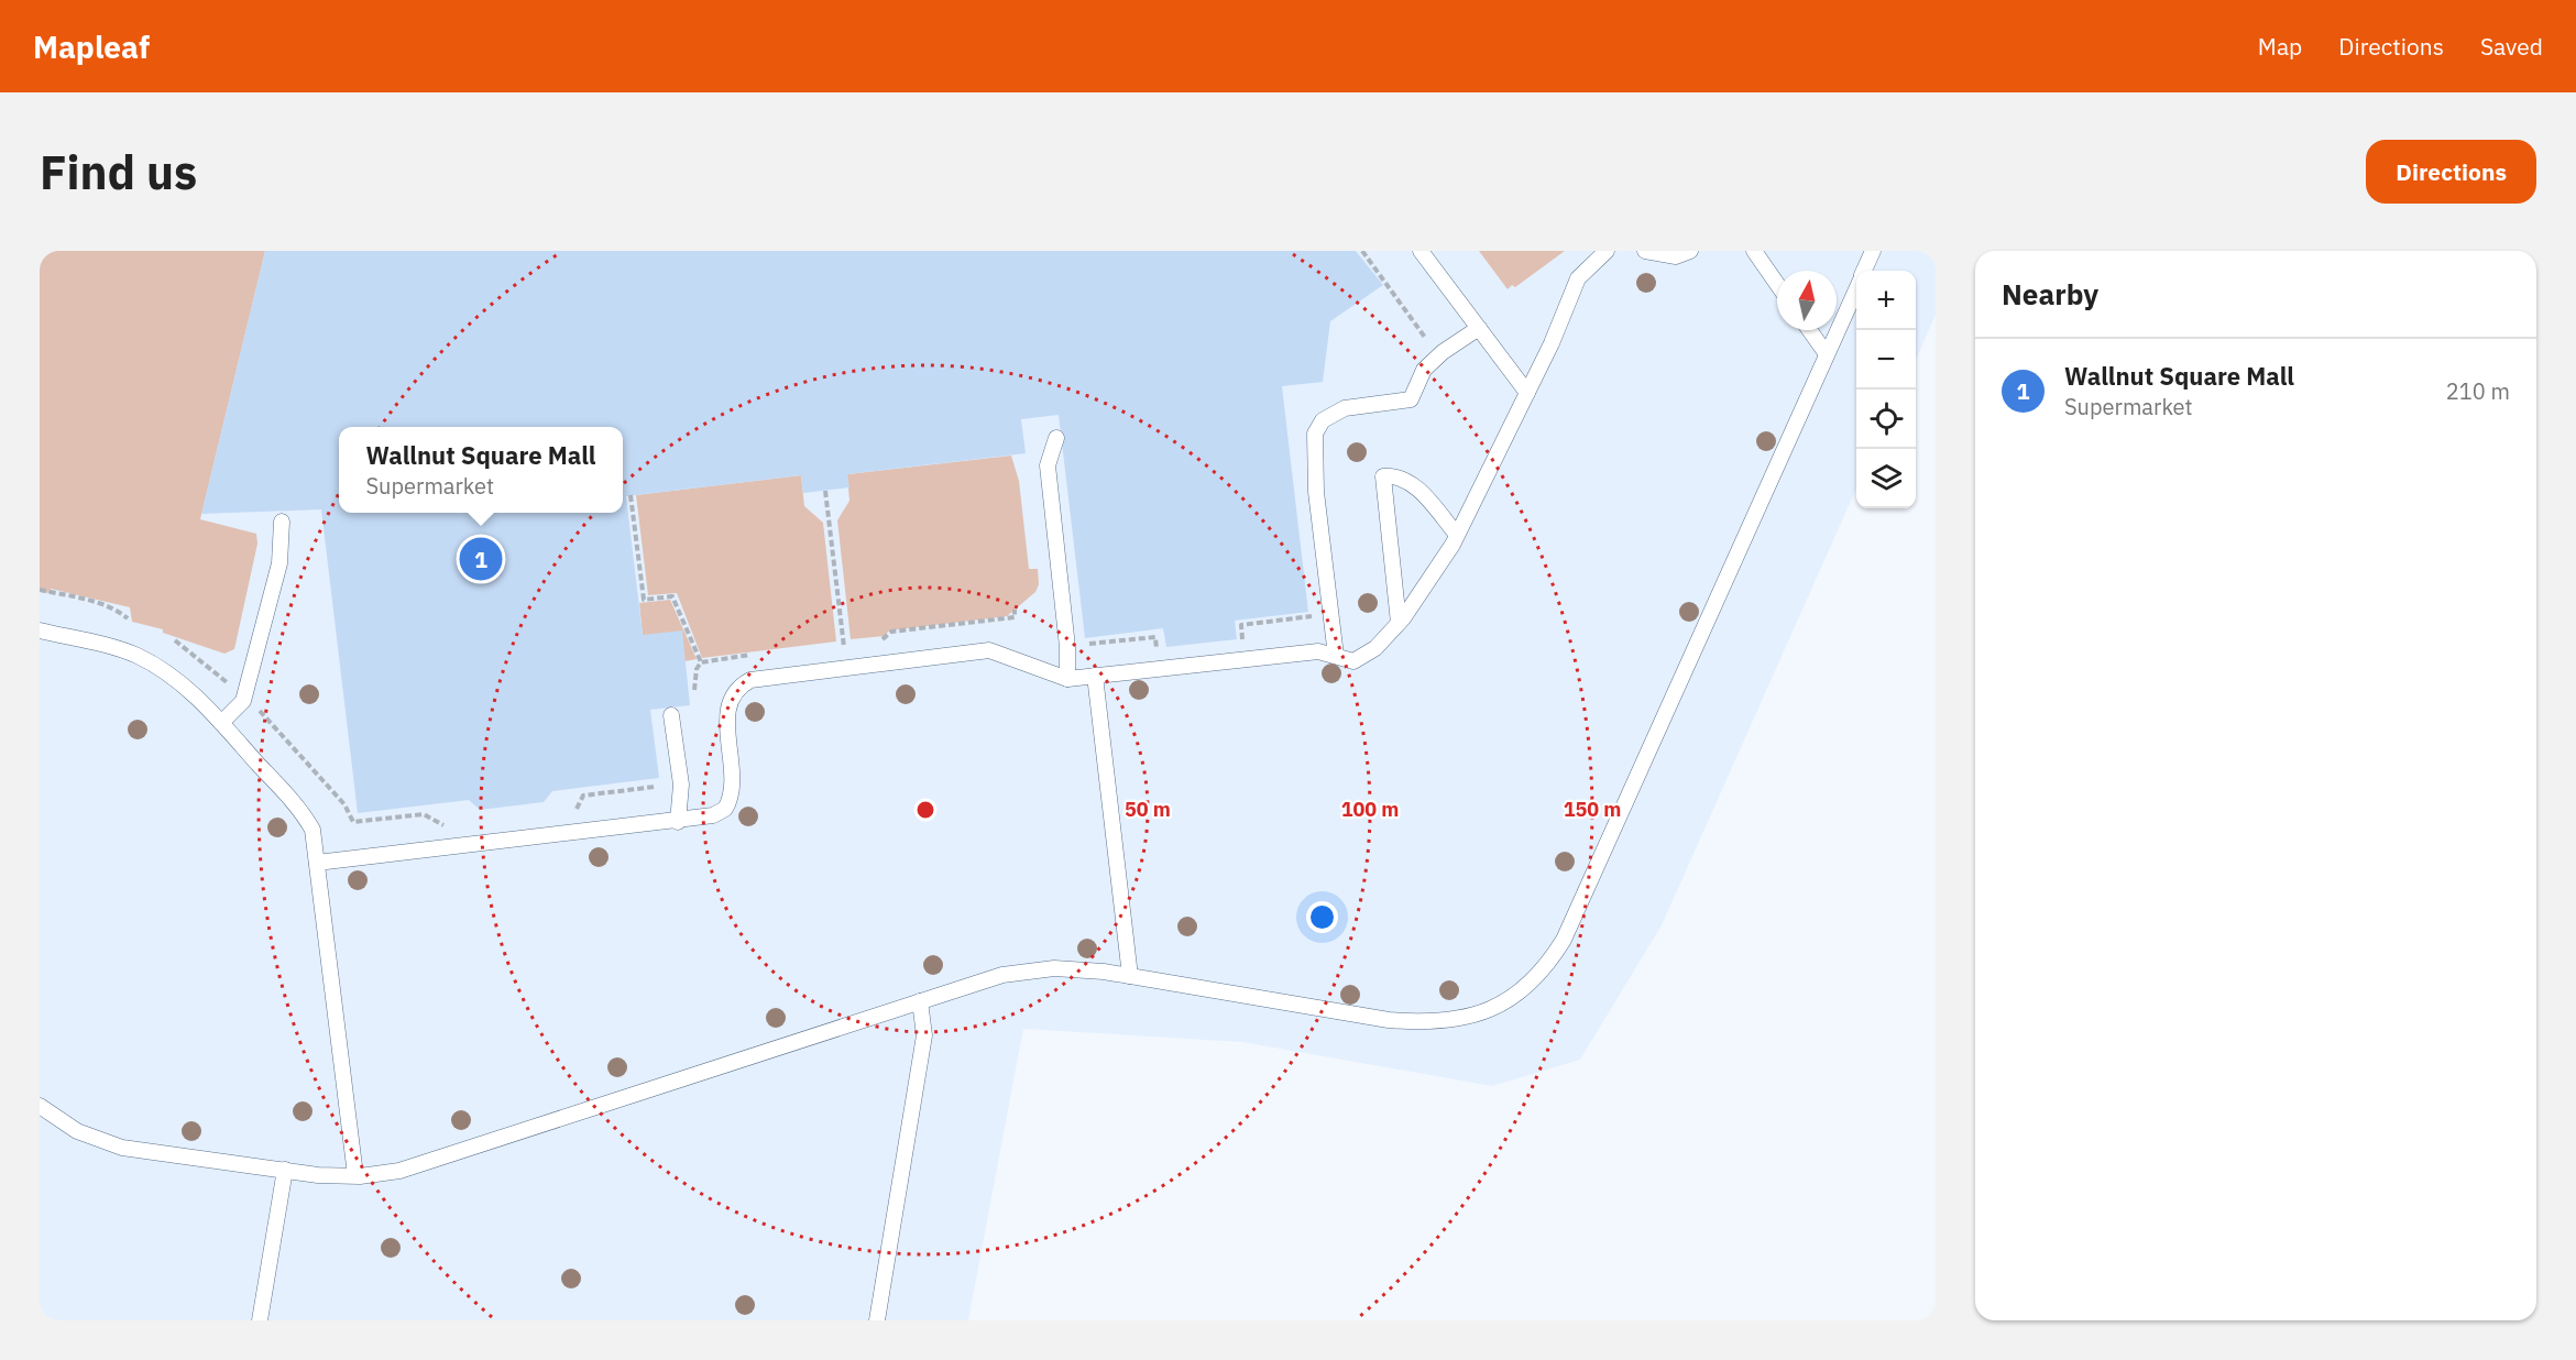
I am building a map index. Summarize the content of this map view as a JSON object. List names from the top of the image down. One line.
{"north":"top","page":{"header":"Mapleaf","nav":["Map","Directions","Saved"],"buttons":"Directions","title":"Find us","heading":"Nearby","map_buttons":["+","−"],"list":[{"mark":"1","name":"Wallnut Square Mall","note":"Supermarket","value":"210 m"}],"popup":["Wallnut Square Mall","Supermarket"],"pins":"1"},"rings":["50 m","100 m","150 m"]}
